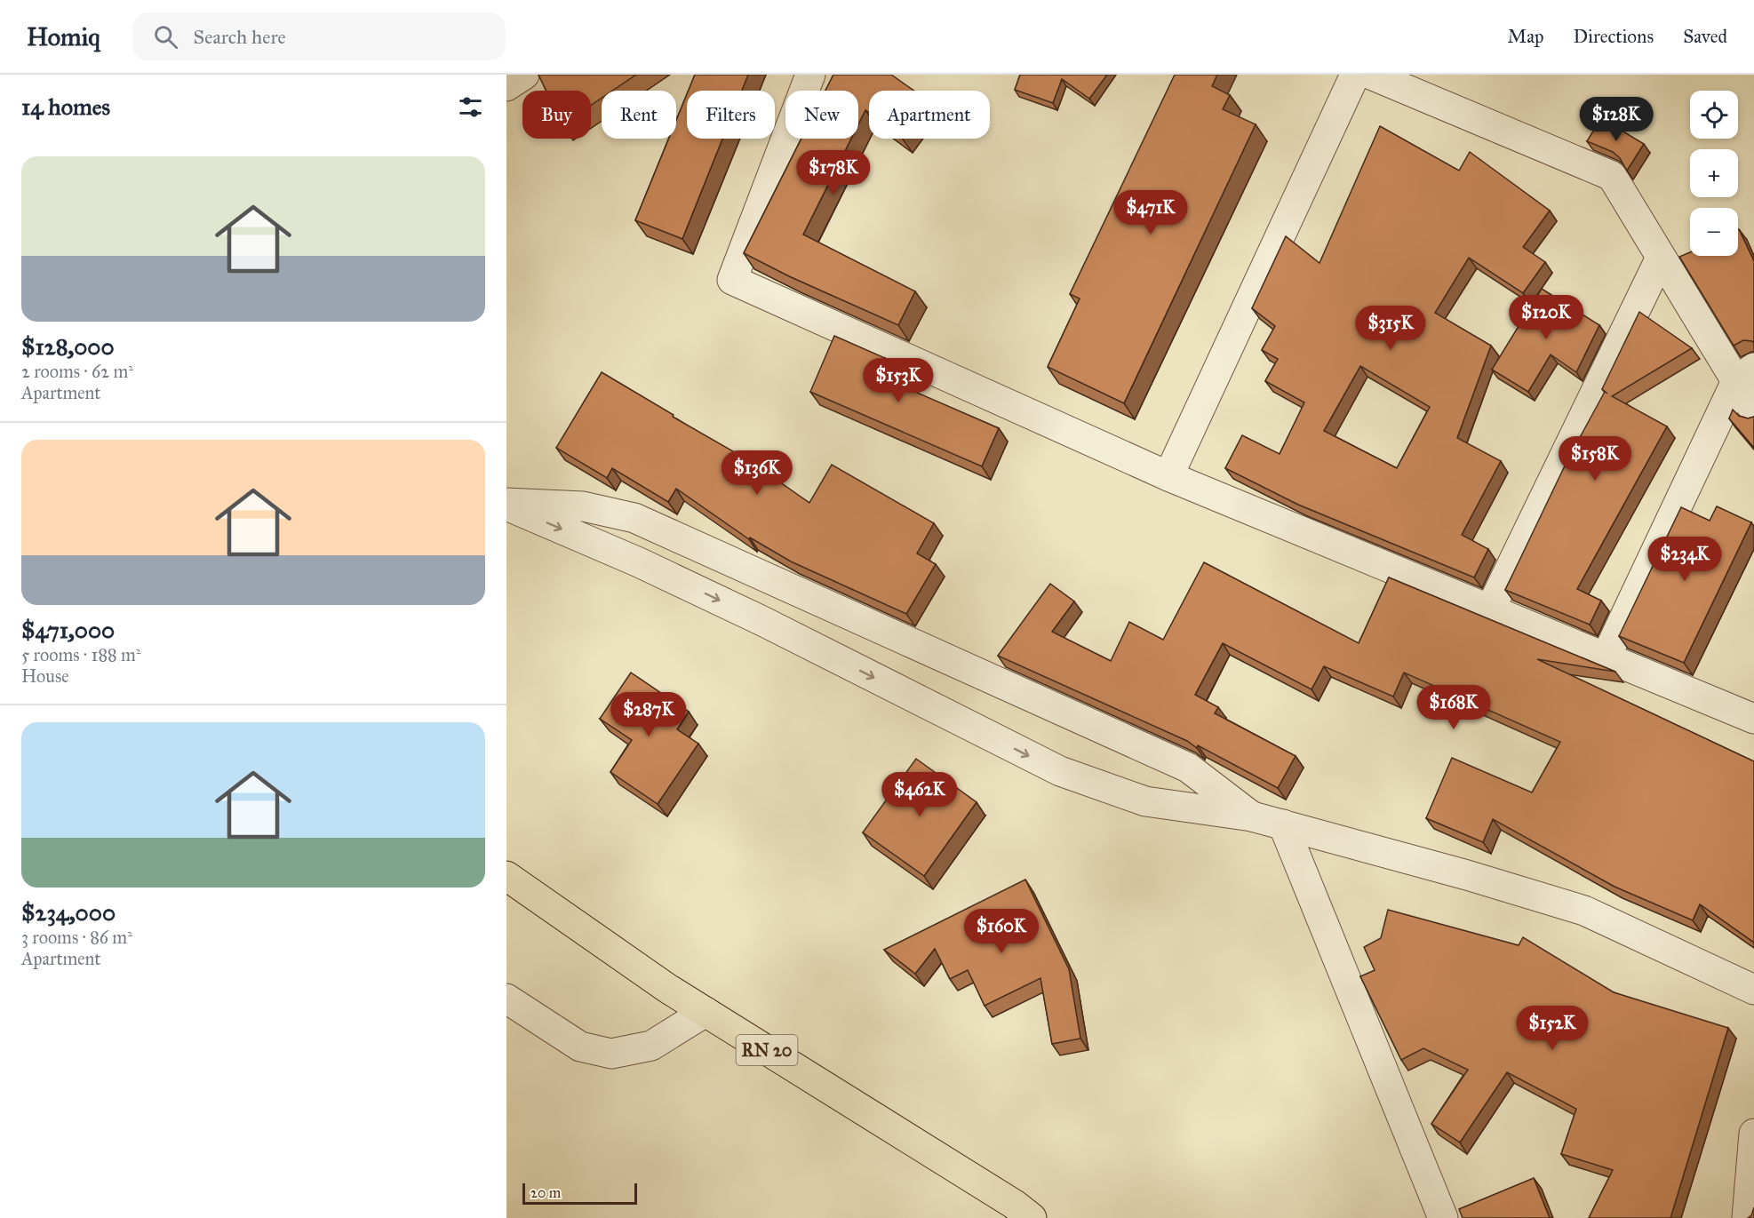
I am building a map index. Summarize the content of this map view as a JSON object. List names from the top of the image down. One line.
{"streets":{"main road":["RN 20"]},"scale_bar":"20 m","page":{"header":"Homiq","search":"Search here","nav":["Map","Directions","Saved"],"heading":"14 homes","map_buttons":["+","−"],"chip":["Buy","Rent","Filters","New","Apartment"],"price":["$128K","$178K","$471K","$120K","$315K","$153K","$158K","$136K","$234K","$168K","$287K","$462K","$160K","$152K"],"list":[{"name":"$128,000","note":"2 rooms · 62 m² · Apartment"},{"name":"$471,000","note":"5 rooms · 188 m² · House"},{"name":"$234,000","note":"3 rooms · 86 m² · Apartment"}],"scale":"20 m"}}
